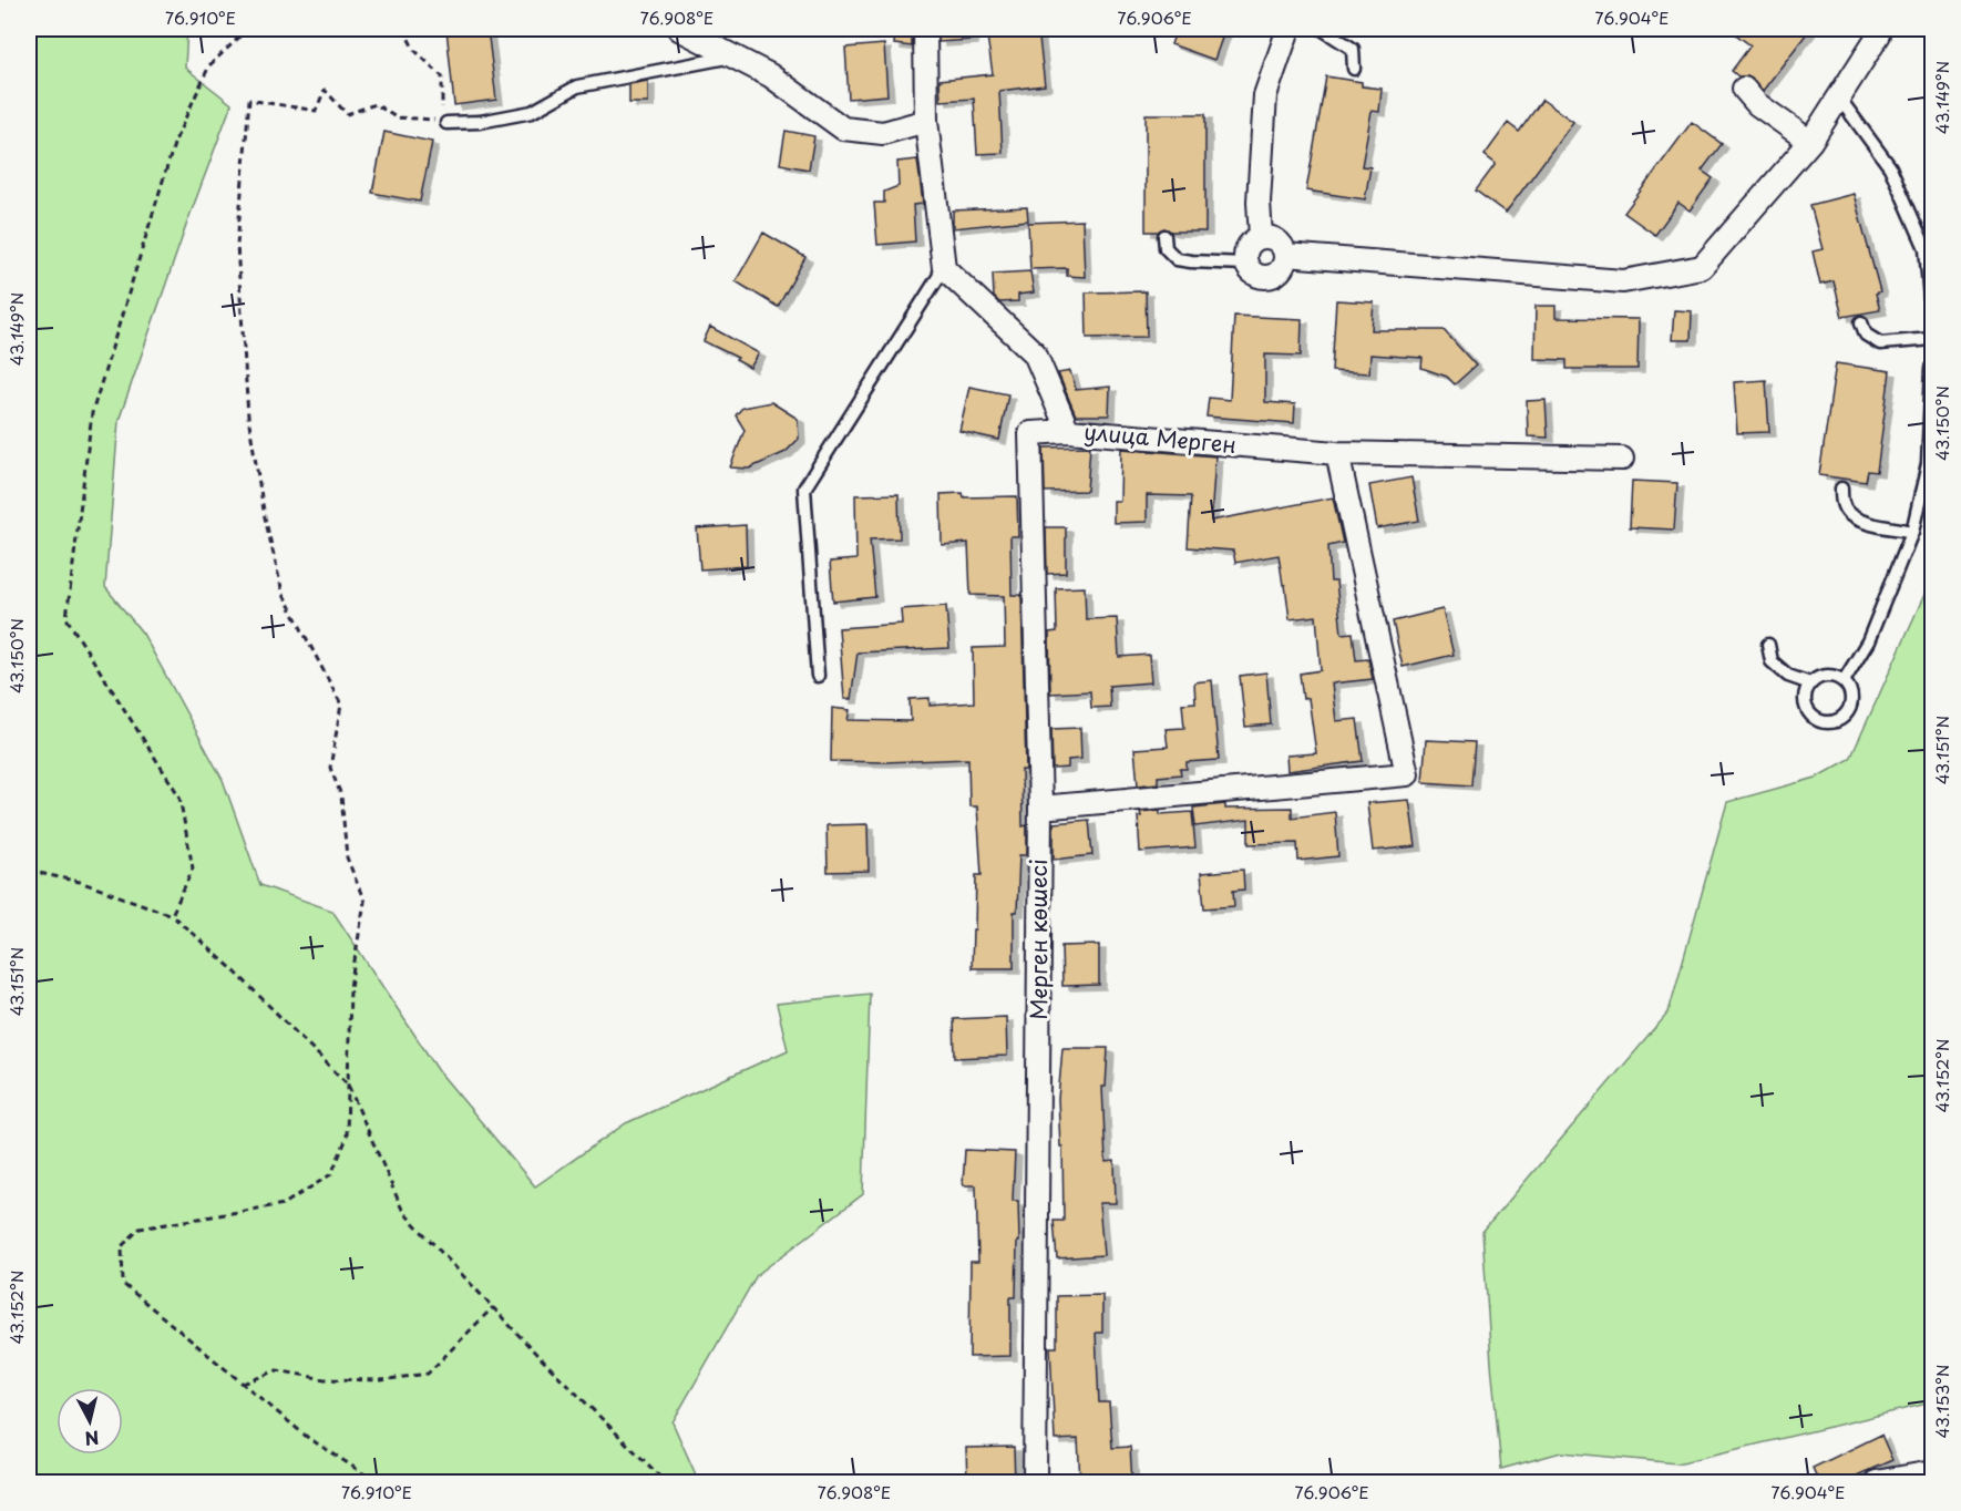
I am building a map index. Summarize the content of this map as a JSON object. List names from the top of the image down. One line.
{"streets":{"street":["улица Мерген","Мерген көшесі"]},"crossings":[["улица Мерген","Мерген көшесі"]],"north":"bottom","coordinates":["76.910°E","76.908°E","76.906°E","76.904°E","43.149°N","43.150°N","43.151°N","43.152°N","43.153°N"]}
